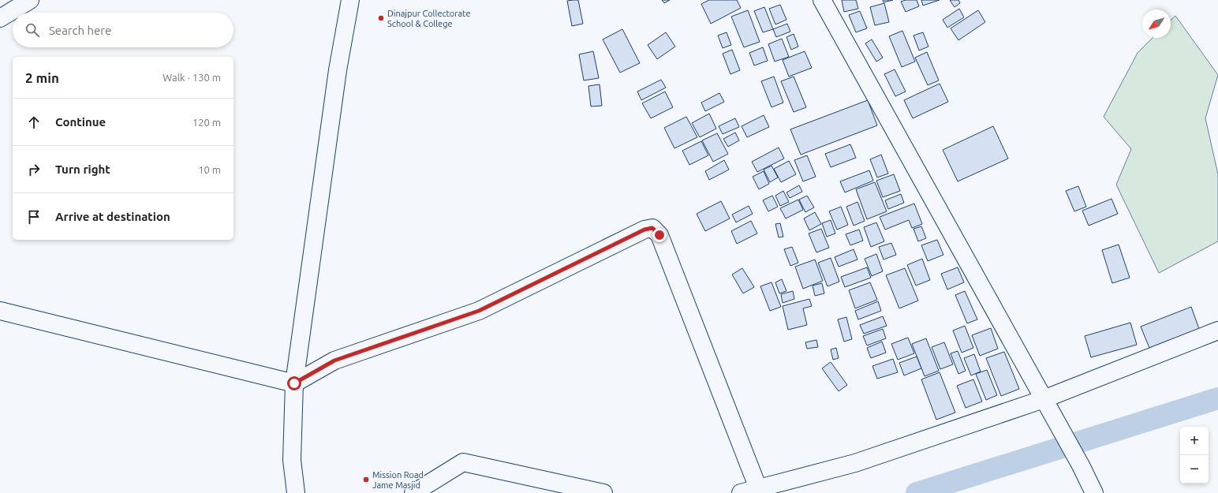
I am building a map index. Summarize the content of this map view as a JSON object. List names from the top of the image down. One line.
{"places":["Dinajpur Collectorate School & College","Mission Road Jame Masjid"],"north":"bottom left","page":{"search":"Search here","heading":["2 min","Walk · 130 m"],"list":[["Continue","120 m"],["Turn right","10 m"],"Arrive at destination"],"map_buttons":["+","−"]}}
